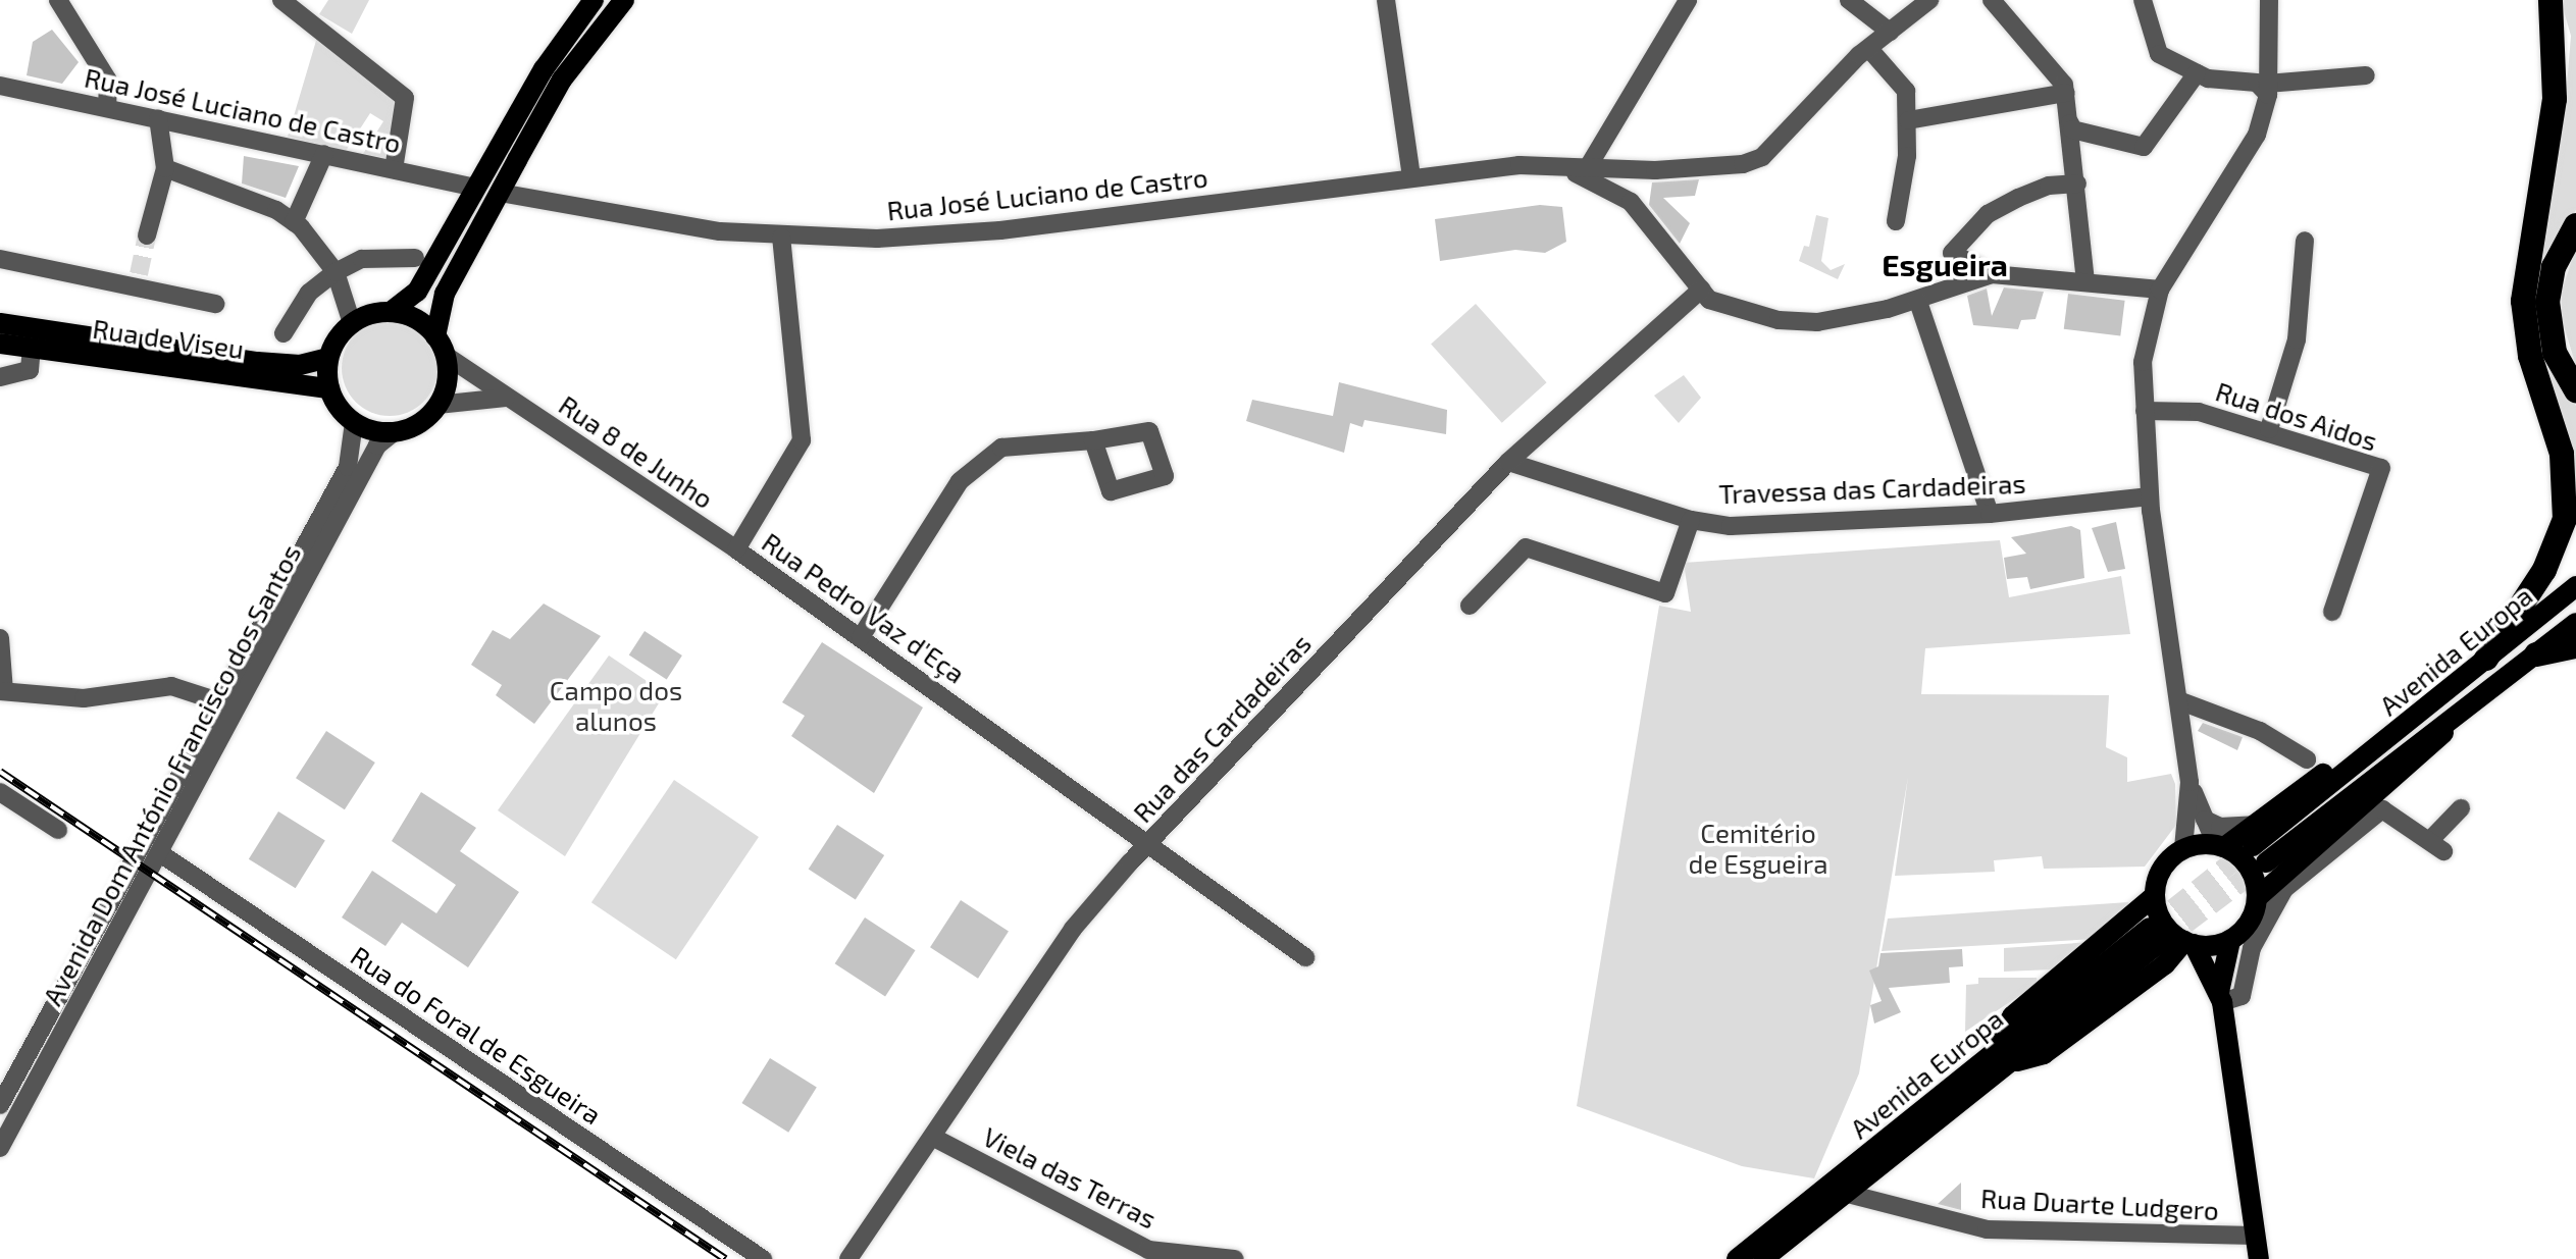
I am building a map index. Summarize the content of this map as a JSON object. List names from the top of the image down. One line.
{"streets":{"main road":["Rua de Viseu","Avenida Europa"],"street":["Rua José Luciano de Castro","Rua dos Aidos","Rua 8 de Junho","Travessa das Cardadeiras","Rua Pedro Vaz d'Eça","Rua das Cardadeiras","Avenida Dom António Francisco dos Santos","Rua do Foral de Esgueira","Viela das Terras","Rua Duarte Ludgero"]},"crossings":[["Rua José Luciano de Castro","Rua Pedro Vaz d'Eça"],["Rua de Viseu","Rua 8 de Junho"],["Rua de Viseu","Avenida Dom António Francisco dos Santos"],["Rua 8 de Junho","Rua Pedro Vaz d'Eça"],["Rua 8 de Junho","Avenida Dom António Francisco dos Santos"],["Travessa das Cardadeiras","Rua das Cardadeiras"],["Rua Pedro Vaz d'Eça","Rua das Cardadeiras"],["Avenida Europa","Rua Duarte Ludgero"],["Rua das Cardadeiras","Viela das Terras"],["Avenida Dom António Francisco dos Santos","Rua do Foral de Esgueira"]],"districts":["Esgueira"],"parks":["Campo dos alunos","Cemitério de Esgueira"]}
